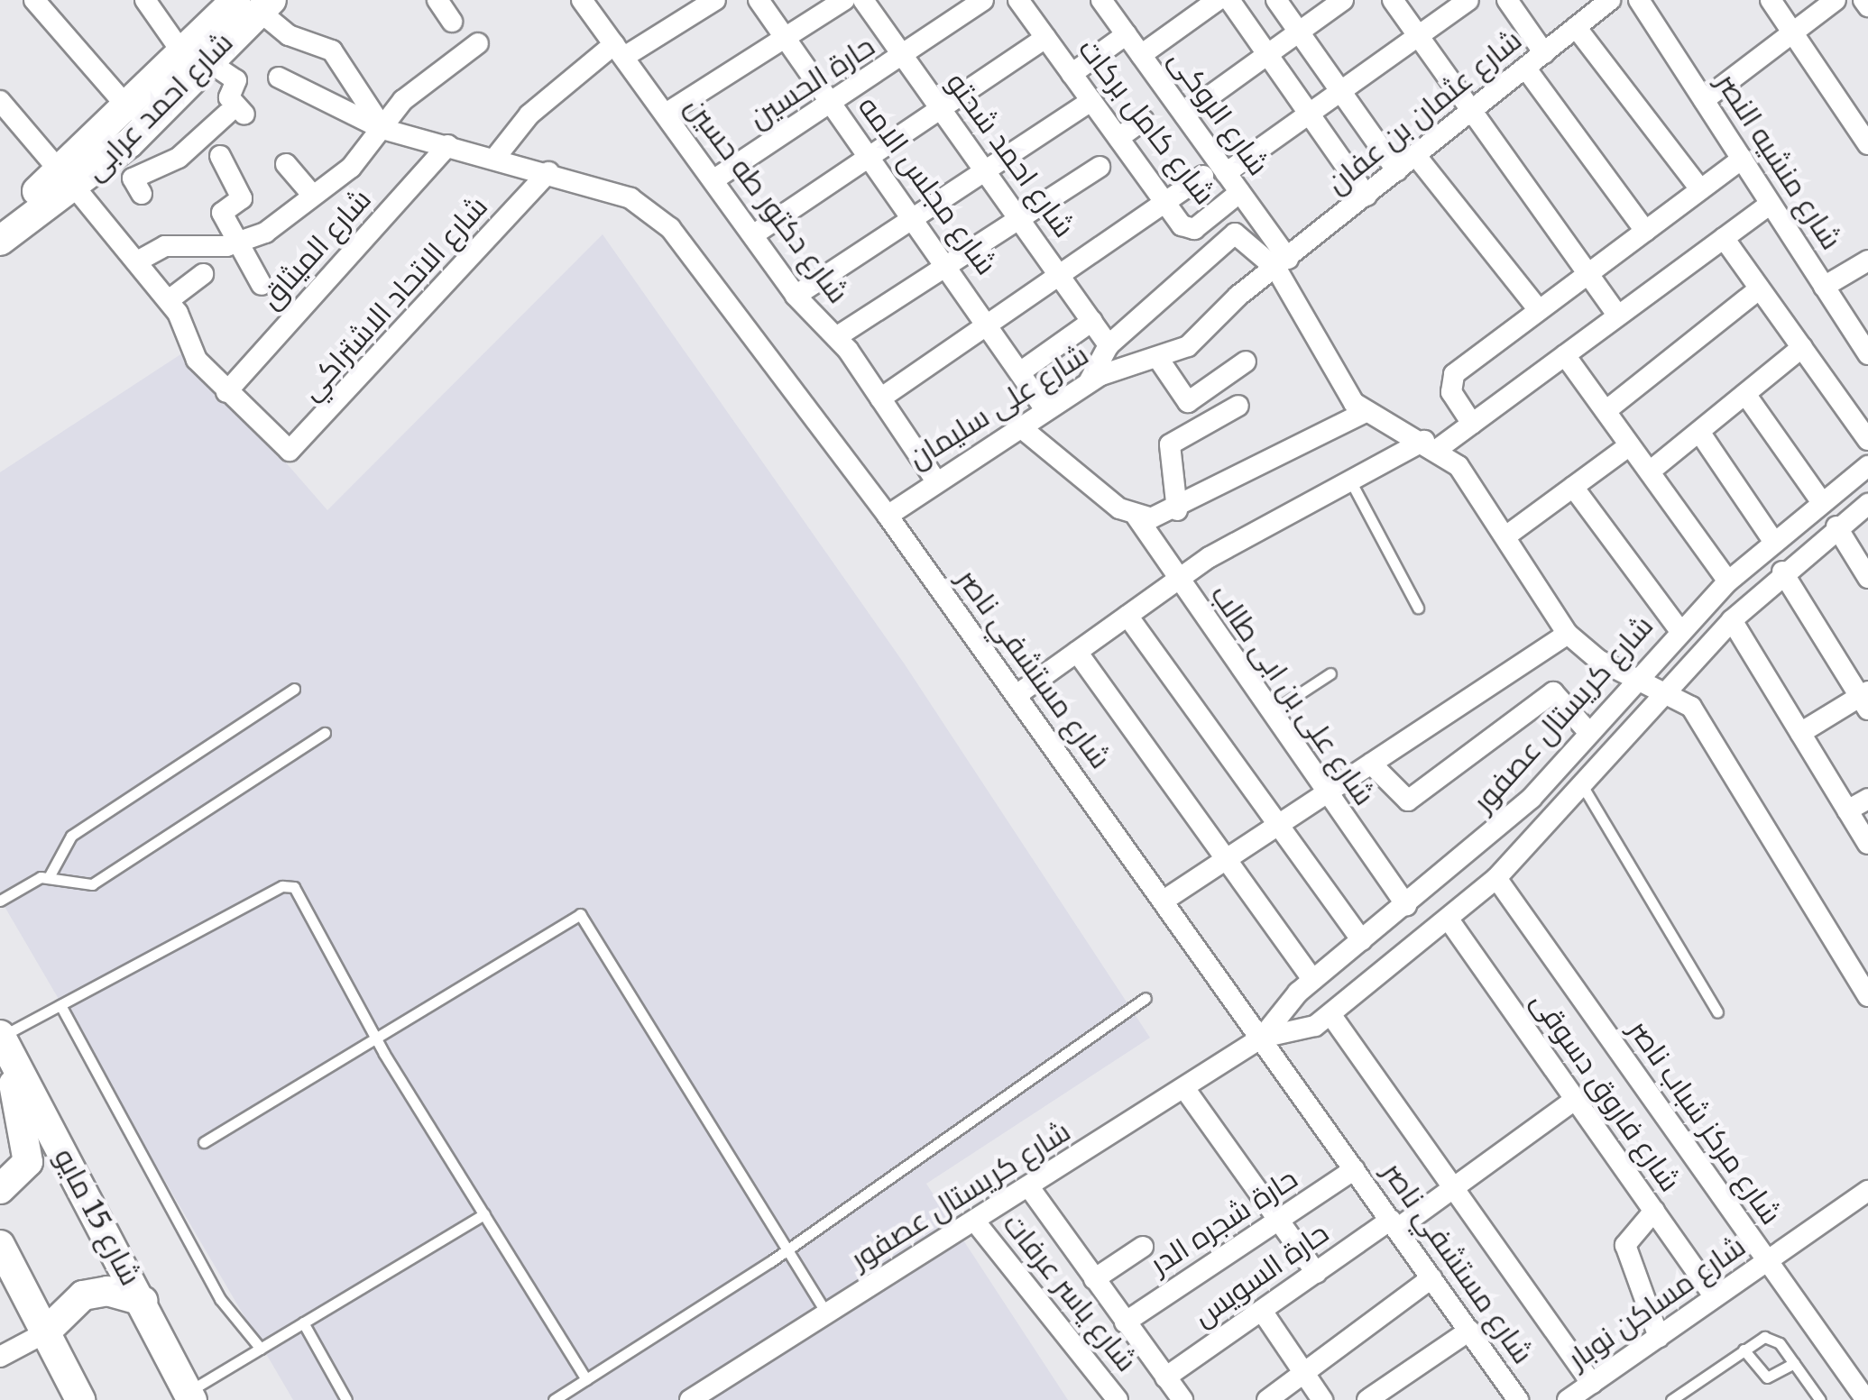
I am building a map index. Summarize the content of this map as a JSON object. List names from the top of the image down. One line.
{"streets":{"main road":["شارع احمد عرابى","شارع 15 مايو"],"street":["حارة الحسين","شارع عثمان بن عفان","شارع الروكى","شارع كامل بركات","شارع احمد شحتو","شارع منشيه النصر","شارع مجلس الامه","شارع دكتور طه حسين","شارع الميثاق","شارع الاتحاد الاشتراكي","شارع على سليمان","شارع مستشفي ناصر","شارع على بن ابى طالب","شارع كريستال عصفور","شارع فاروق دسوقى","شارع مركز شباب ناصر","حارة شجره الدر","حارة السويس","شارع ياسر عرفات","شارع مساكن نوبار"]},"crossings":[["حارة الحسين","شارع احمد شحتو"],["حارة الحسين","شارع مجلس الامه"],["حارة الحسين","شارع دكتور طه حسين"],["شارع عثمان بن عفان","شارع الروكى"],["شارع عثمان بن عفان","شارع على سليمان"],["شارع الروكى","شارع كامل بركات"],["شارع الروكى","شارع على سليمان"],["شارع مجلس الامه","شارع على سليمان"],["شارع دكتور طه حسين","شارع على سليمان"],["شارع الميثاق","شارع الاتحاد الاشتراكي"],["شارع الميثاق","شارع مستشفي ناصر"],["شارع الاتحاد الاشتراكي","شارع مستشفي ناصر"],["شارع على سليمان","شارع مستشفي ناصر"],["شارع مستشفي ناصر","شارع كريستال عصفور"],["شارع مستشفي ناصر","حارة شجره الدر"],["شارع مستشفي ناصر","حارة السويس"],["شارع على بن ابى طالب","شارع كريستال عصفور"],["شارع كريستال عصفور","شارع فاروق دسوقى"],["شارع كريستال عصفور","شارع مركز شباب ناصر"],["شارع كريستال عصفور","شارع ياسر عرفات"],["شارع فاروق دسوقى","حارة السويس"],["شارع فاروق دسوقى","شارع مساكن نوبار"],["شارع مركز شباب ناصر","شارع مساكن نوبار"]]}
